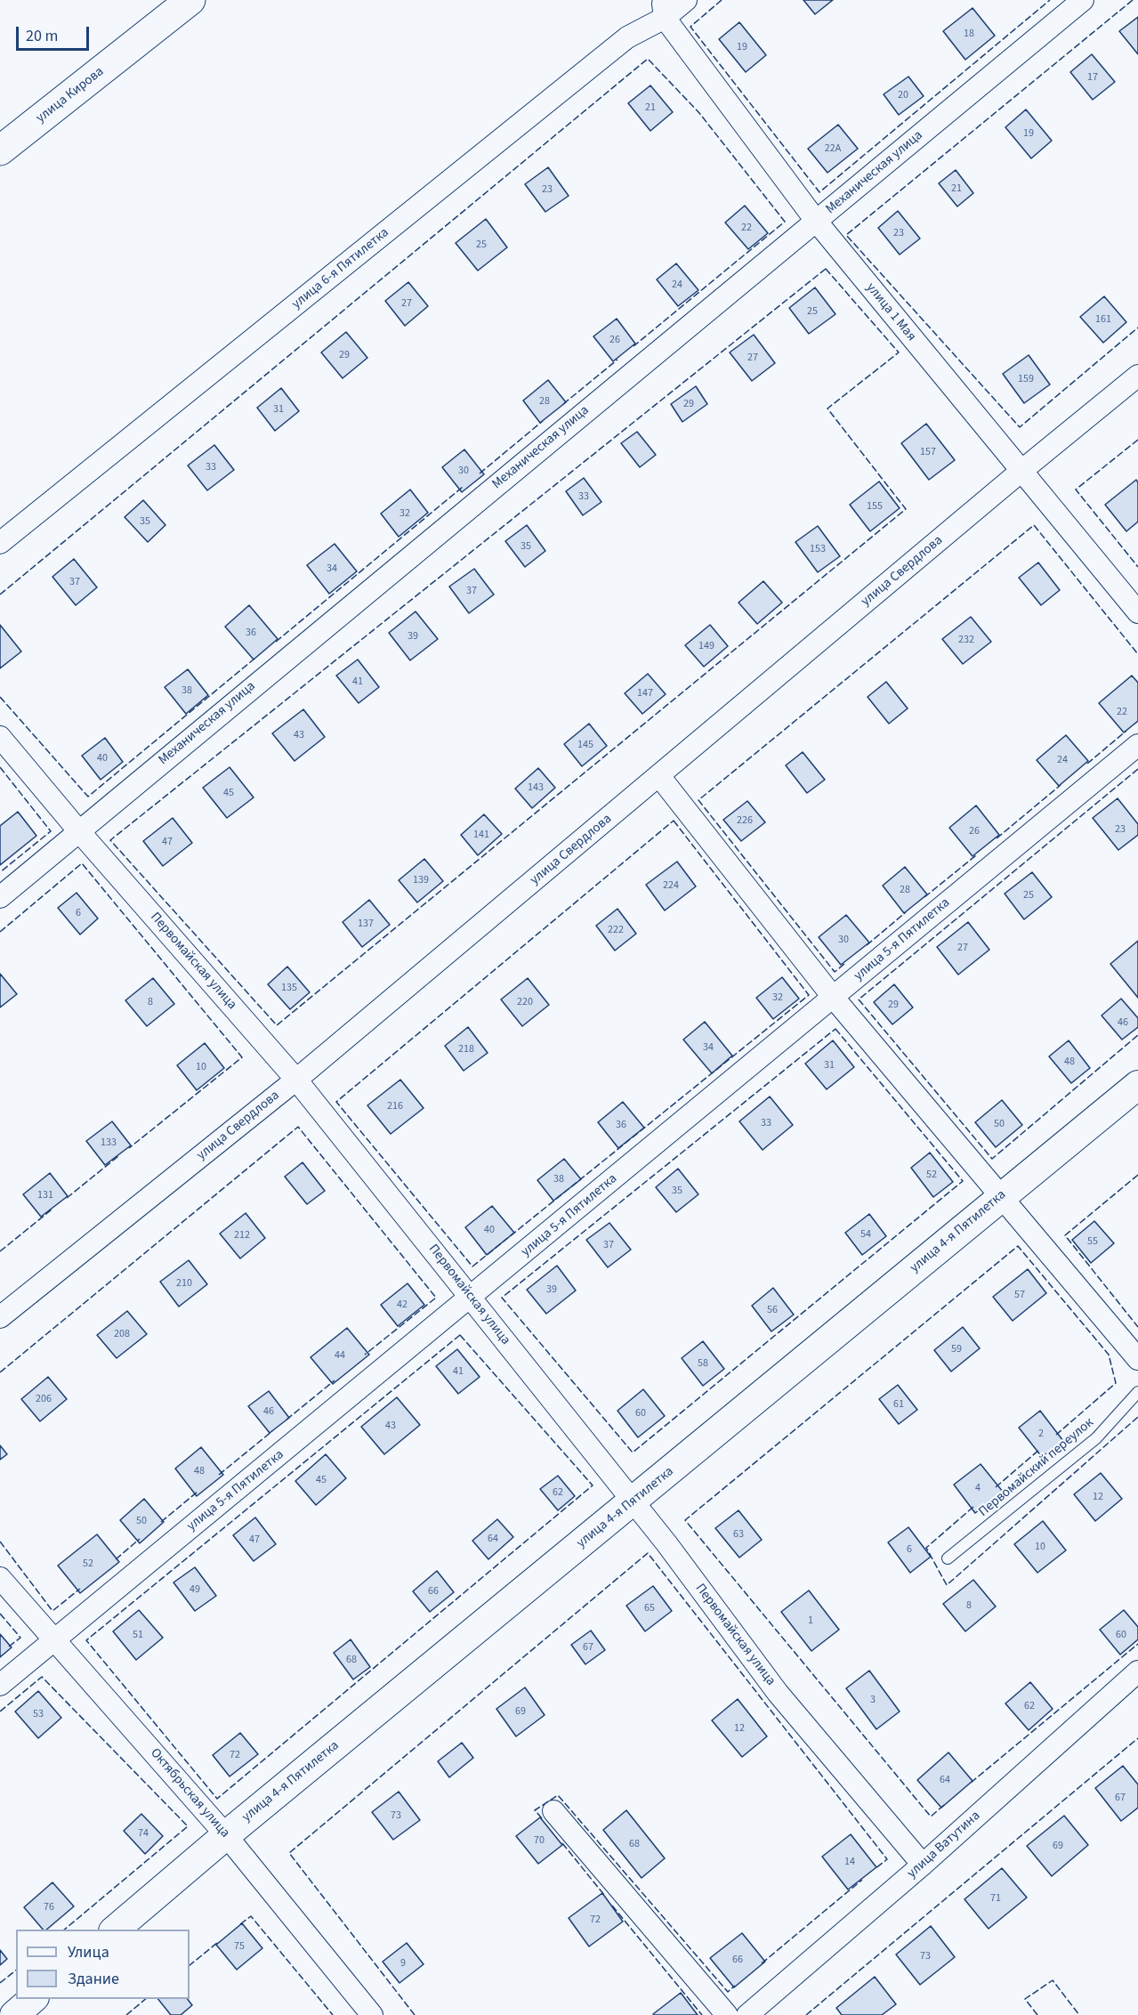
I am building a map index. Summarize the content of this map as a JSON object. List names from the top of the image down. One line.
{"streets":{"main road":["улица Кирова"],"street":["Механическая улица","улица 6-я Пятилетка","улица 1 Мая","улица Свердлова","улица 5-я Пятилетка","Первомайская улица","улица 4-я Пятилетка","Октябрьская улица","улица Ватутина"],"lane":["Первомайский переулок"]},"crossings":[["Механическая улица","улица 1 Мая"],["Механическая улица","Первомайская улица"],["улица 6-я Пятилетка","улица 1 Мая"],["улица 1 Мая","улица Свердлова"],["улица Свердлова","Первомайская улица"],["улица 5-я Пятилетка","Первомайская улица"],["улица 5-я Пятилетка","Октябрьская улица"],["Первомайская улица","улица 4-я Пятилетка"],["Первомайская улица","улица Ватутина"],["улица 4-я Пятилетка","Октябрьская улица"]],"house_numbers":["18","19","17","20","21","19","22А","21","23","22","23","25","24","27","25","161","26","29","27","159","28","29","31","157","33","30","33","155","32","35","35","153","34","37","37","36","39","232","149","41","38","147","22","43","145","40","24","143","45","226","23","26","141","47","139","224","28","25","6","137","222","30","27","135","32","8","220","29","46","34","218","48","31","10","216","33","50","36","133","52","38","35","131","40","54","212","55","37","210","39","57","42","56","208","59","44","58","41","206","61","46","60","43","2","48","45","4","62","12","50","63","64","47","10","6","52","49","66","8","65","1","51","60","67","68","3","62","69","53","12","72","64","67","73","74","70","68","69","14","71","76","72","75","73","66","9"],"legend":["Улица","Здание"],"scale_bar":"20 m"}
